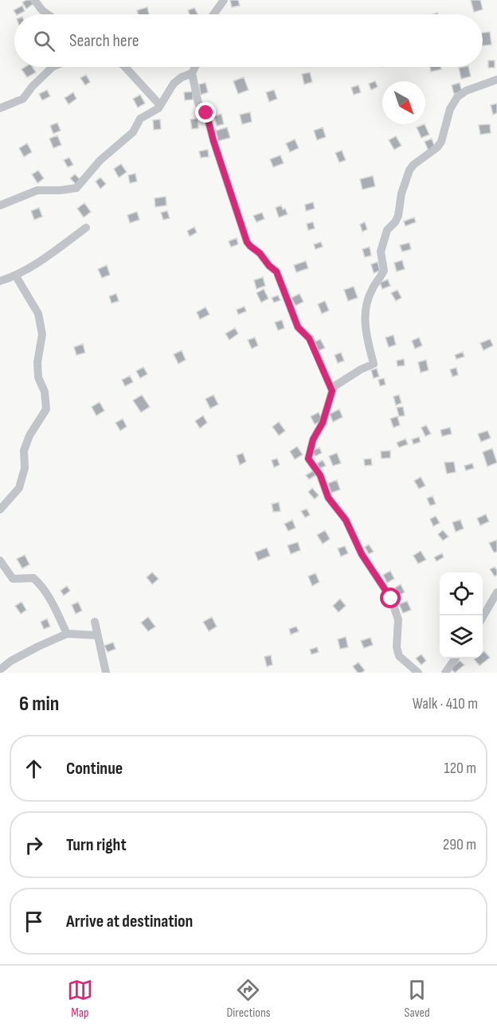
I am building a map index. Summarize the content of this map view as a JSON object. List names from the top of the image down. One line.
{"north":"bottom right","page":{"search":"Search here","heading":["6 min","Walk · 410 m"],"list":[["Continue","120 m"],["Turn right","290 m"],"Arrive at destination"],"nav":["Map","Directions","Saved"]}}
